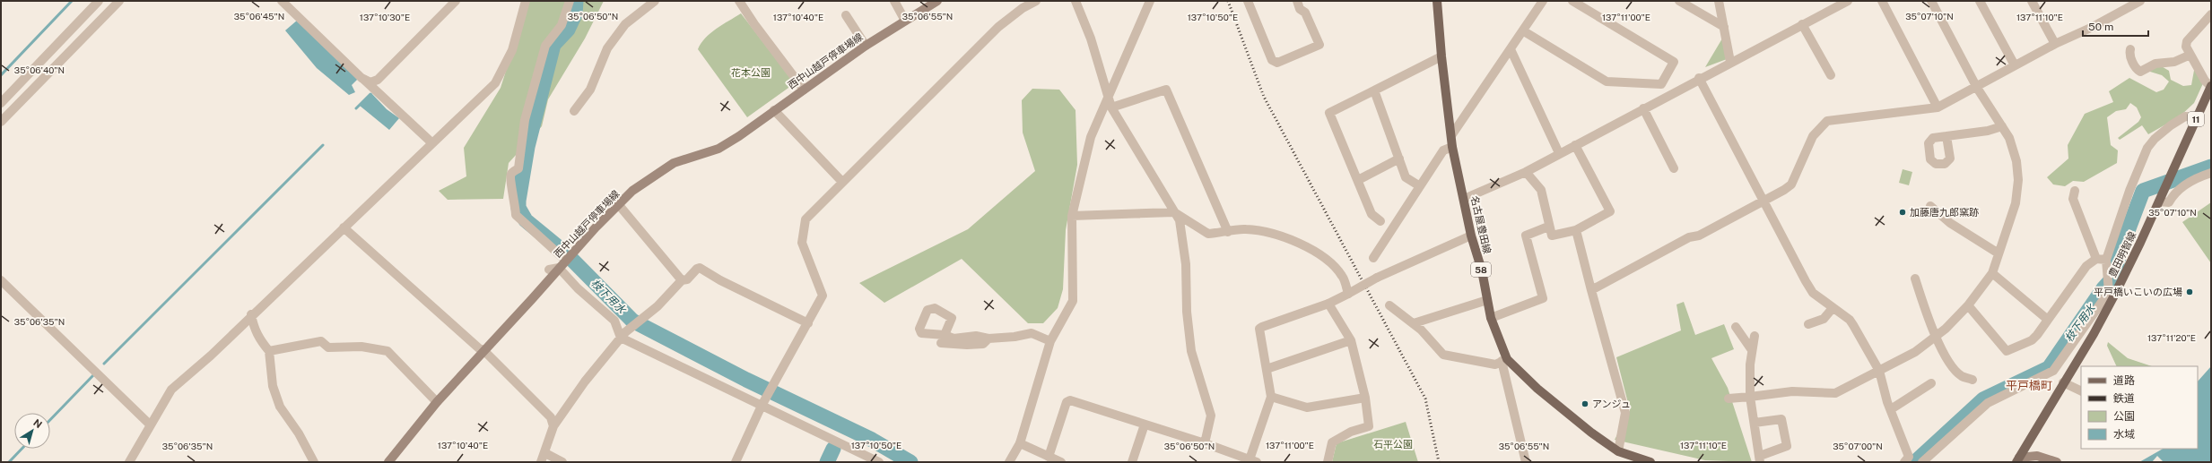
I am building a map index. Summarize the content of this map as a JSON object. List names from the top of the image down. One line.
{"streets":{"main road":["西中山越戸停車場線","11","名古屋豊田線","豊田明智線","58"]},"districts":["平戸橋町"],"water":["枝下用水"],"parks":["花本公園","石平公園"],"places":["加藤唐九郎窯跡","平戸橋いこいの広場","アンジュ"],"legend":["道路","鉄道","公園","水域"],"scale_bar":"50 m","north":"top right","coordinates":["35°07'10\"N","35°06'45\"N","35°06'50\"N","35°06'55\"N","137°10'30\"E","137°10'40\"E","137°10'50\"E","137°11'00\"E","137°11'10\"E","35°06'40\"N","35°06'35\"N","137°11'20\"E","35°07'00\"N"]}
